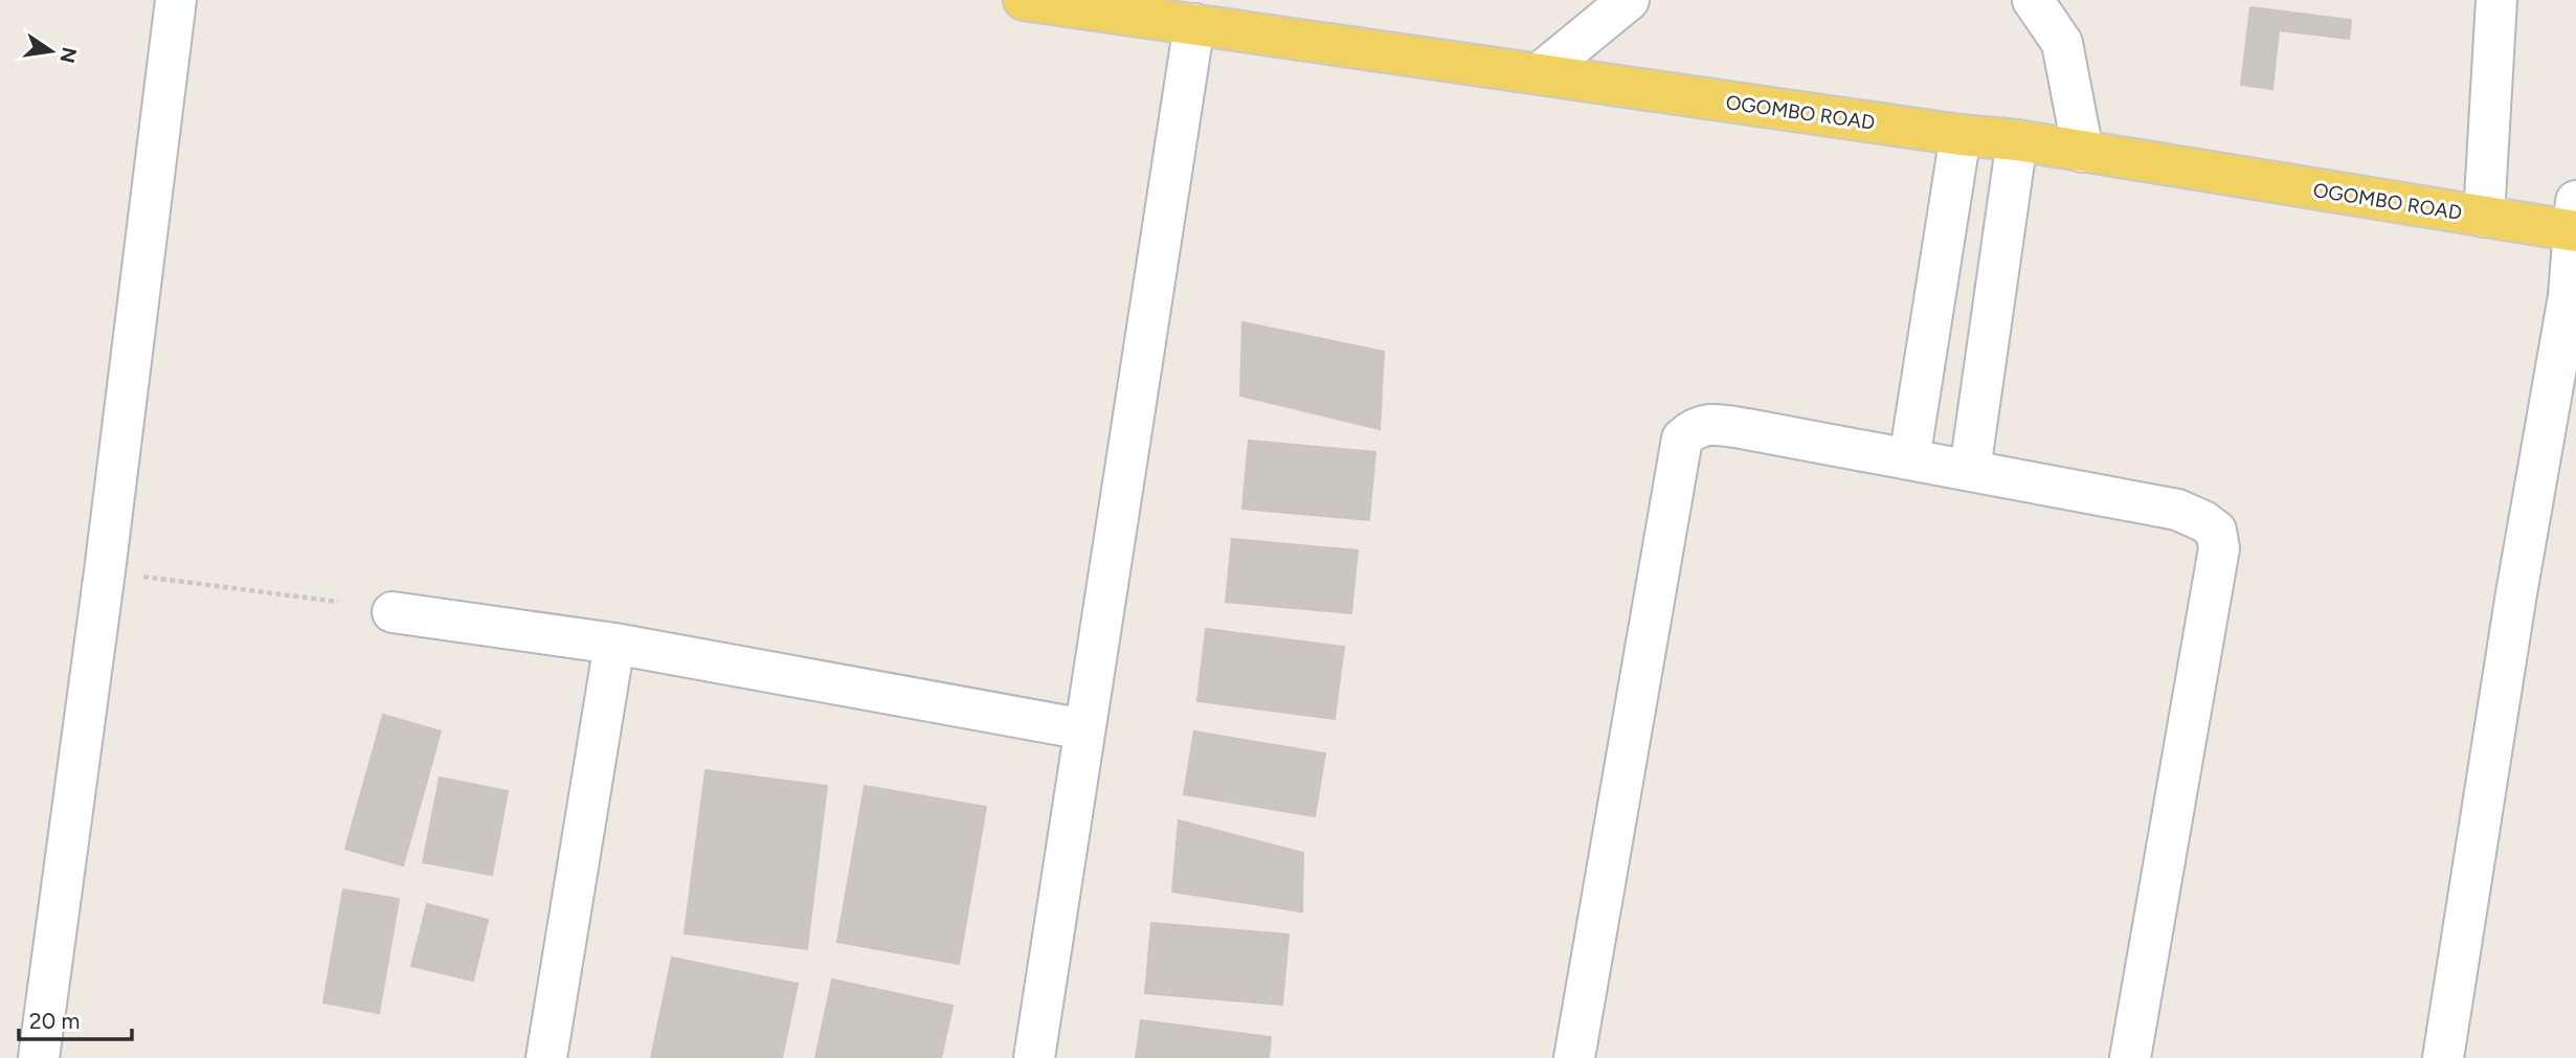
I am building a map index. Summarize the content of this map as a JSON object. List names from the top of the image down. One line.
{"streets":{"main road":["OGOMBO ROAD"]},"scale_bar":"20 m","north":"right"}
